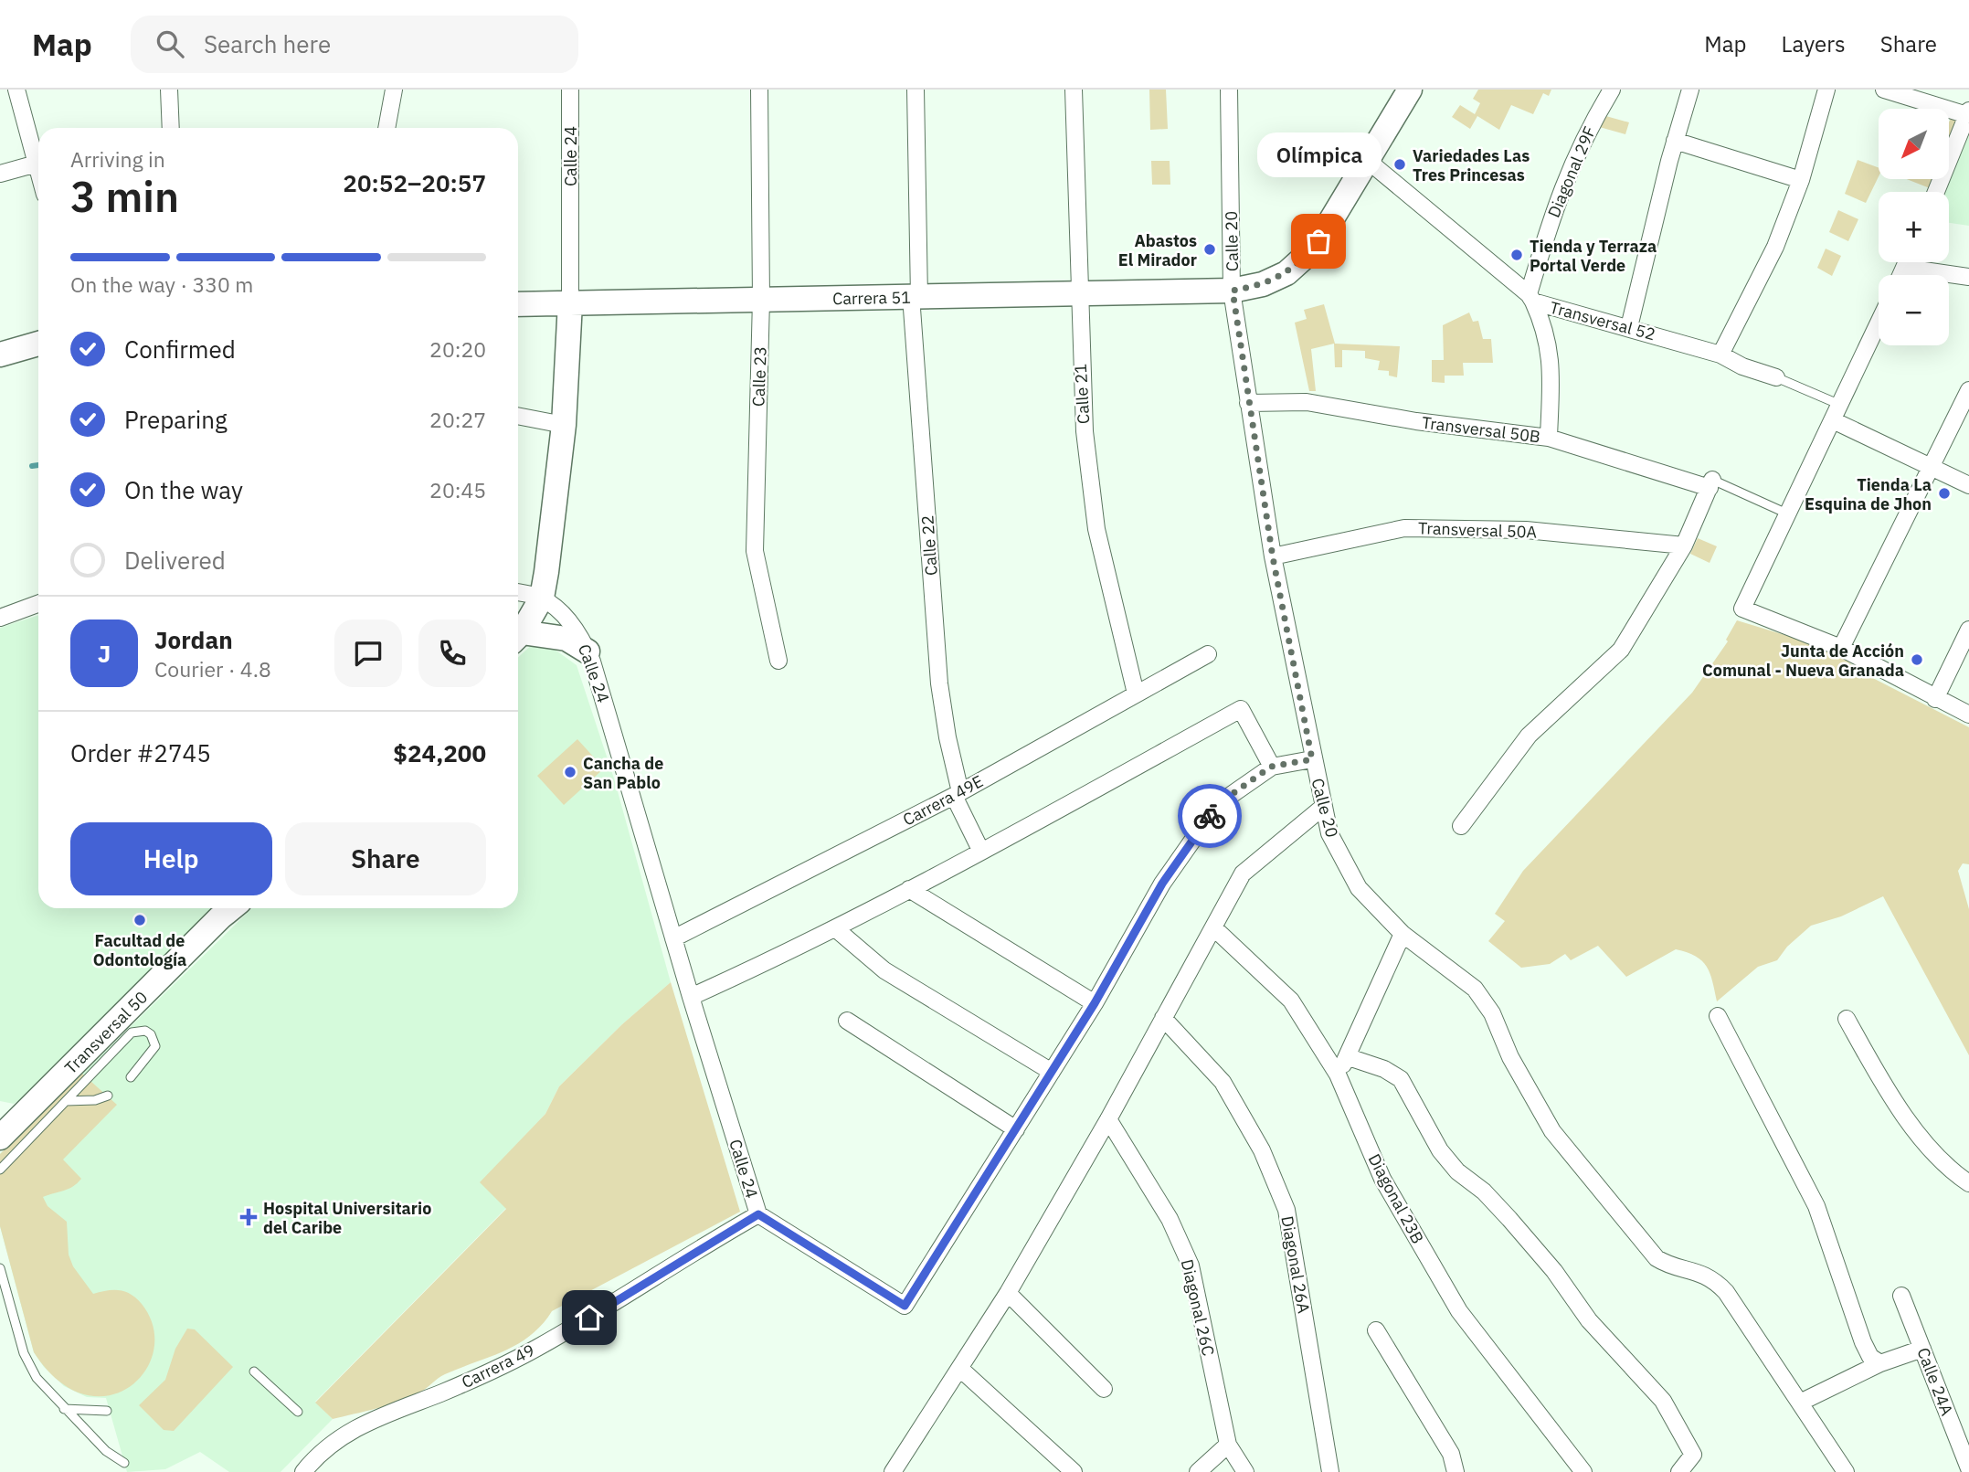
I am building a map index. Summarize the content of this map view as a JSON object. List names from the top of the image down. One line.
{"streets":{"street":["Calle 24","Diagonal 29F","Calle 20","Carrera 51","Transversal 52","Calle 23","Calle 21","Transversal 50B","Transversal 50A","Calle 22","Carrera 49E","Transversal 50","Diagonal 23B","Diagonal 26A","Diagonal 26C","Carrera 49","Calle 24A"]},"crossings":[["Calle 24","Carrera 51"],["Calle 24","Carrera 49E"],["Calle 24","Carrera 49"],["Diagonal 29F","Transversal 52"],["Calle 20","Carrera 51"],["Calle 20","Transversal 50B"],["Calle 20","Transversal 50A"],["Carrera 51","Transversal 52"],["Carrera 51","Calle 23"],["Carrera 51","Calle 21"],["Carrera 51","Calle 22"],["Calle 21","Carrera 49E"],["Calle 22","Carrera 49E"]],"places":{"other":["Variedades Las Tres Princesas","Olímpica","Abastos El Mirador","Tienda y Terraza Portal Verde","Tienda La Esquina de Jhon","Junta de Acción Comunal - Nueva Granada","Cancha de San Pablo","Facultad de Odontología"],"health":["Hospital Universitario del Caribe"]},"north":"bottom left","page":{"header":"Map","search":"Search here","nav":["Map","Layers","Share"],"map_buttons":["+","−"],"heading":["3 min","Arriving in","20:52–20:57"],"panel":["Jordan","Courier · 4.8","Order #2745","$24,200"],"bubble":"Olímpica","bar":"On the way · 330 m","list":[["Confirmed","20:20"],["Preparing","20:27"],["On the way","20:45"],"Delivered"],"round":"J","buttons":["Help","Share"]}}
